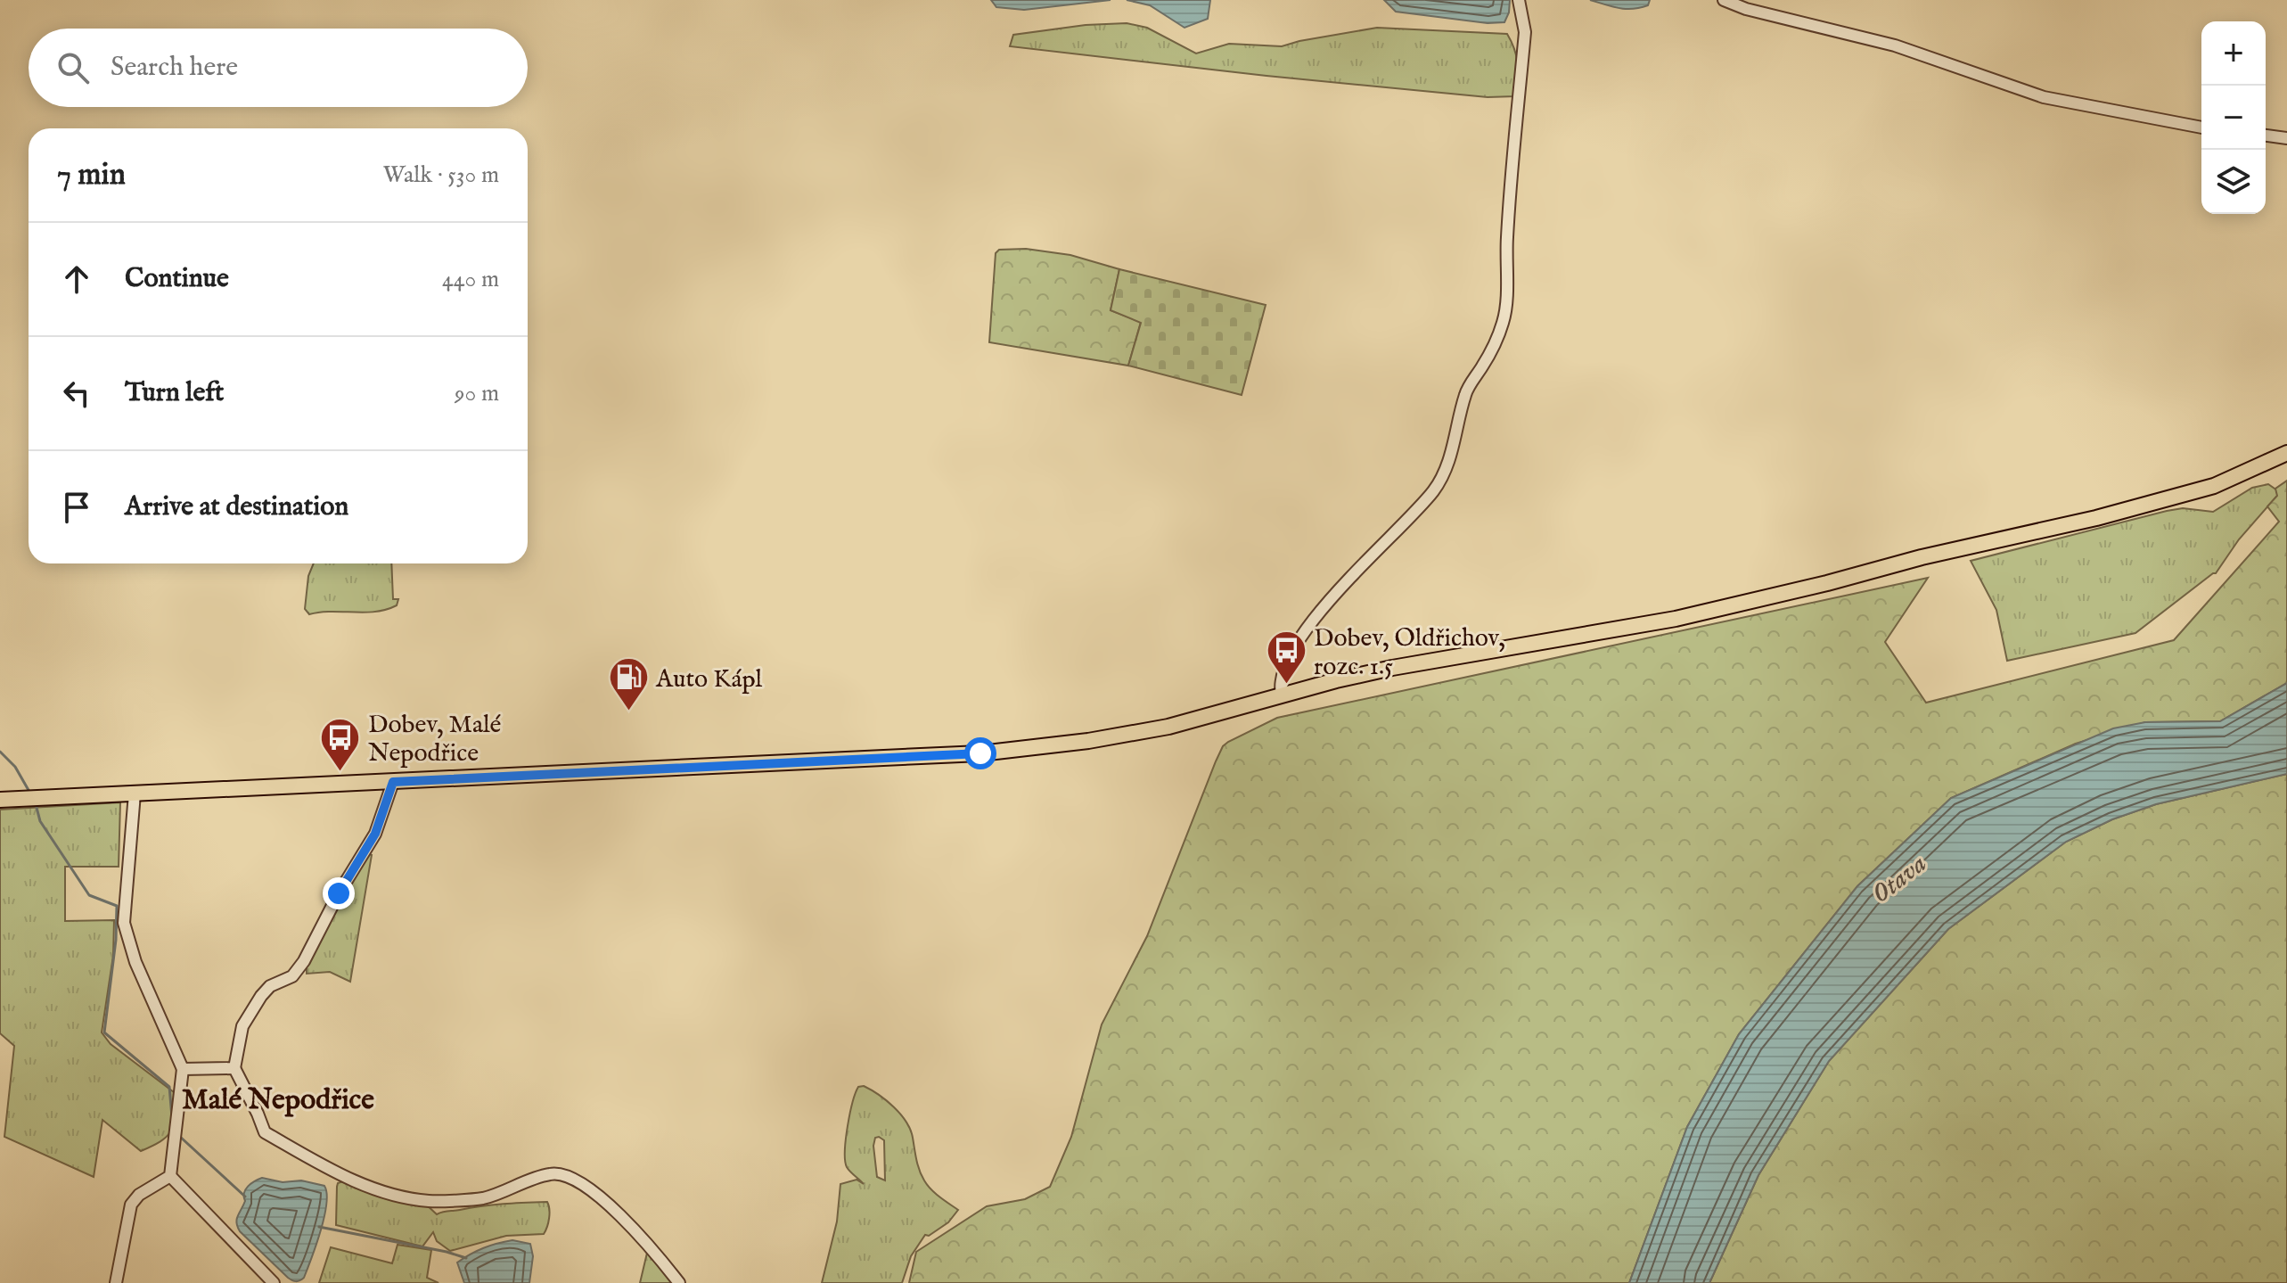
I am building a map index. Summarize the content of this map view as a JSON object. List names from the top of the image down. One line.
{"districts":["Malé Nepodřice"],"water":["Otava"],"places":{"bus stop":["Dobev, Oldřichov, rozc. 1.5","Dobev, Malé Nepodřice"],"fuel station":["Auto Kápl"]},"page":{"map_buttons":["+","−"],"search":"Search here","heading":["7 min","Walk · 530 m"],"list":[["Continue","440 m"],["Turn left","90 m"],"Arrive at destination"]}}
